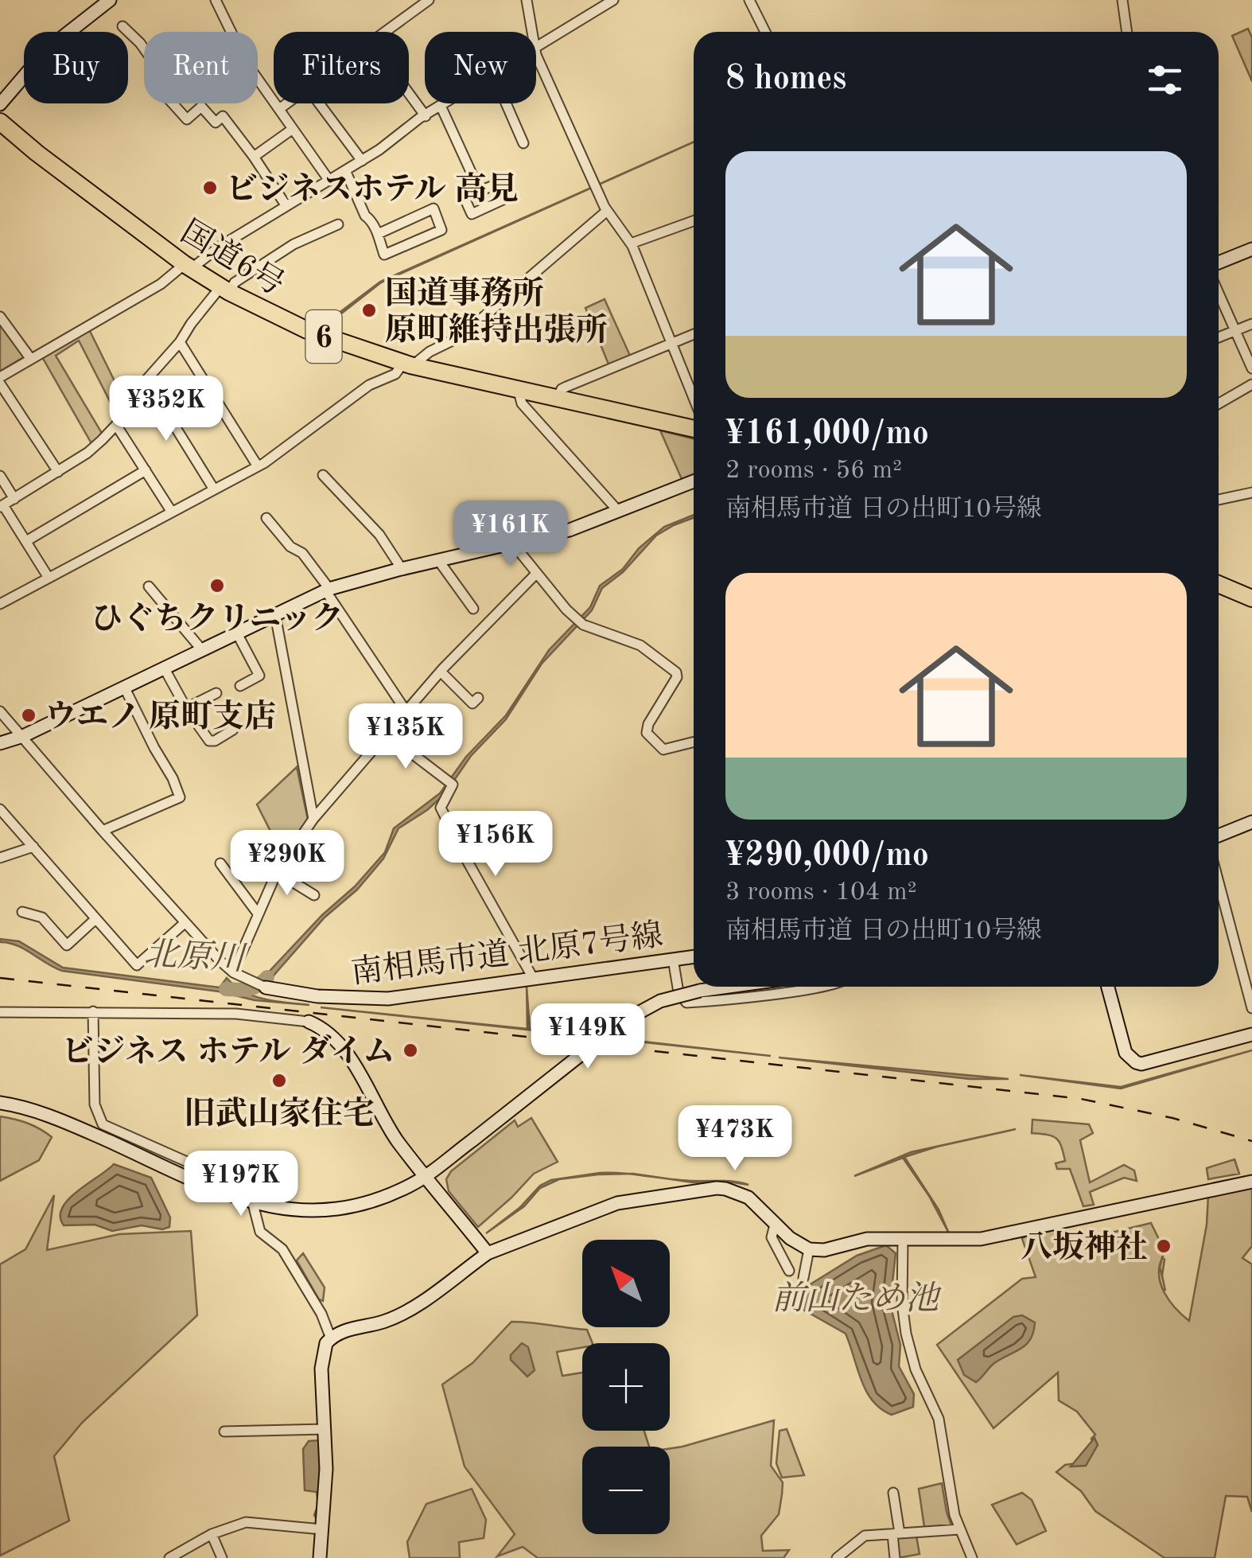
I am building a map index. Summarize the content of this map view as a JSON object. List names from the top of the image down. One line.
{"streets":{"highway":["国道6号","6"],"street":["南相馬市道 北原7号線"]},"water":["北原川","前山ため池"],"places":["ビジネスホテル 高見","国道事務所 原町維持出張所","ひぐちクリニック","ウエノ 原町支店","ビジネス ホテル ダイム","旧武山家住宅","八坂神社"],"north":"top left","page":{"chip":["Buy","Rent","Filters","New"],"heading":"8 homes","list":[{"name":"¥161,000/mo","note":"2 rooms · 56 m² · 南相馬市道 日の出町10号線"},{"name":"¥290,000/mo","note":"3 rooms · 104 m² · 南相馬市道 日の出町10号線"}],"price":["¥352K","¥161K","¥135K","¥156K","¥290K","¥149K","¥473K","¥197K"],"map_buttons":["+","−"]}}
